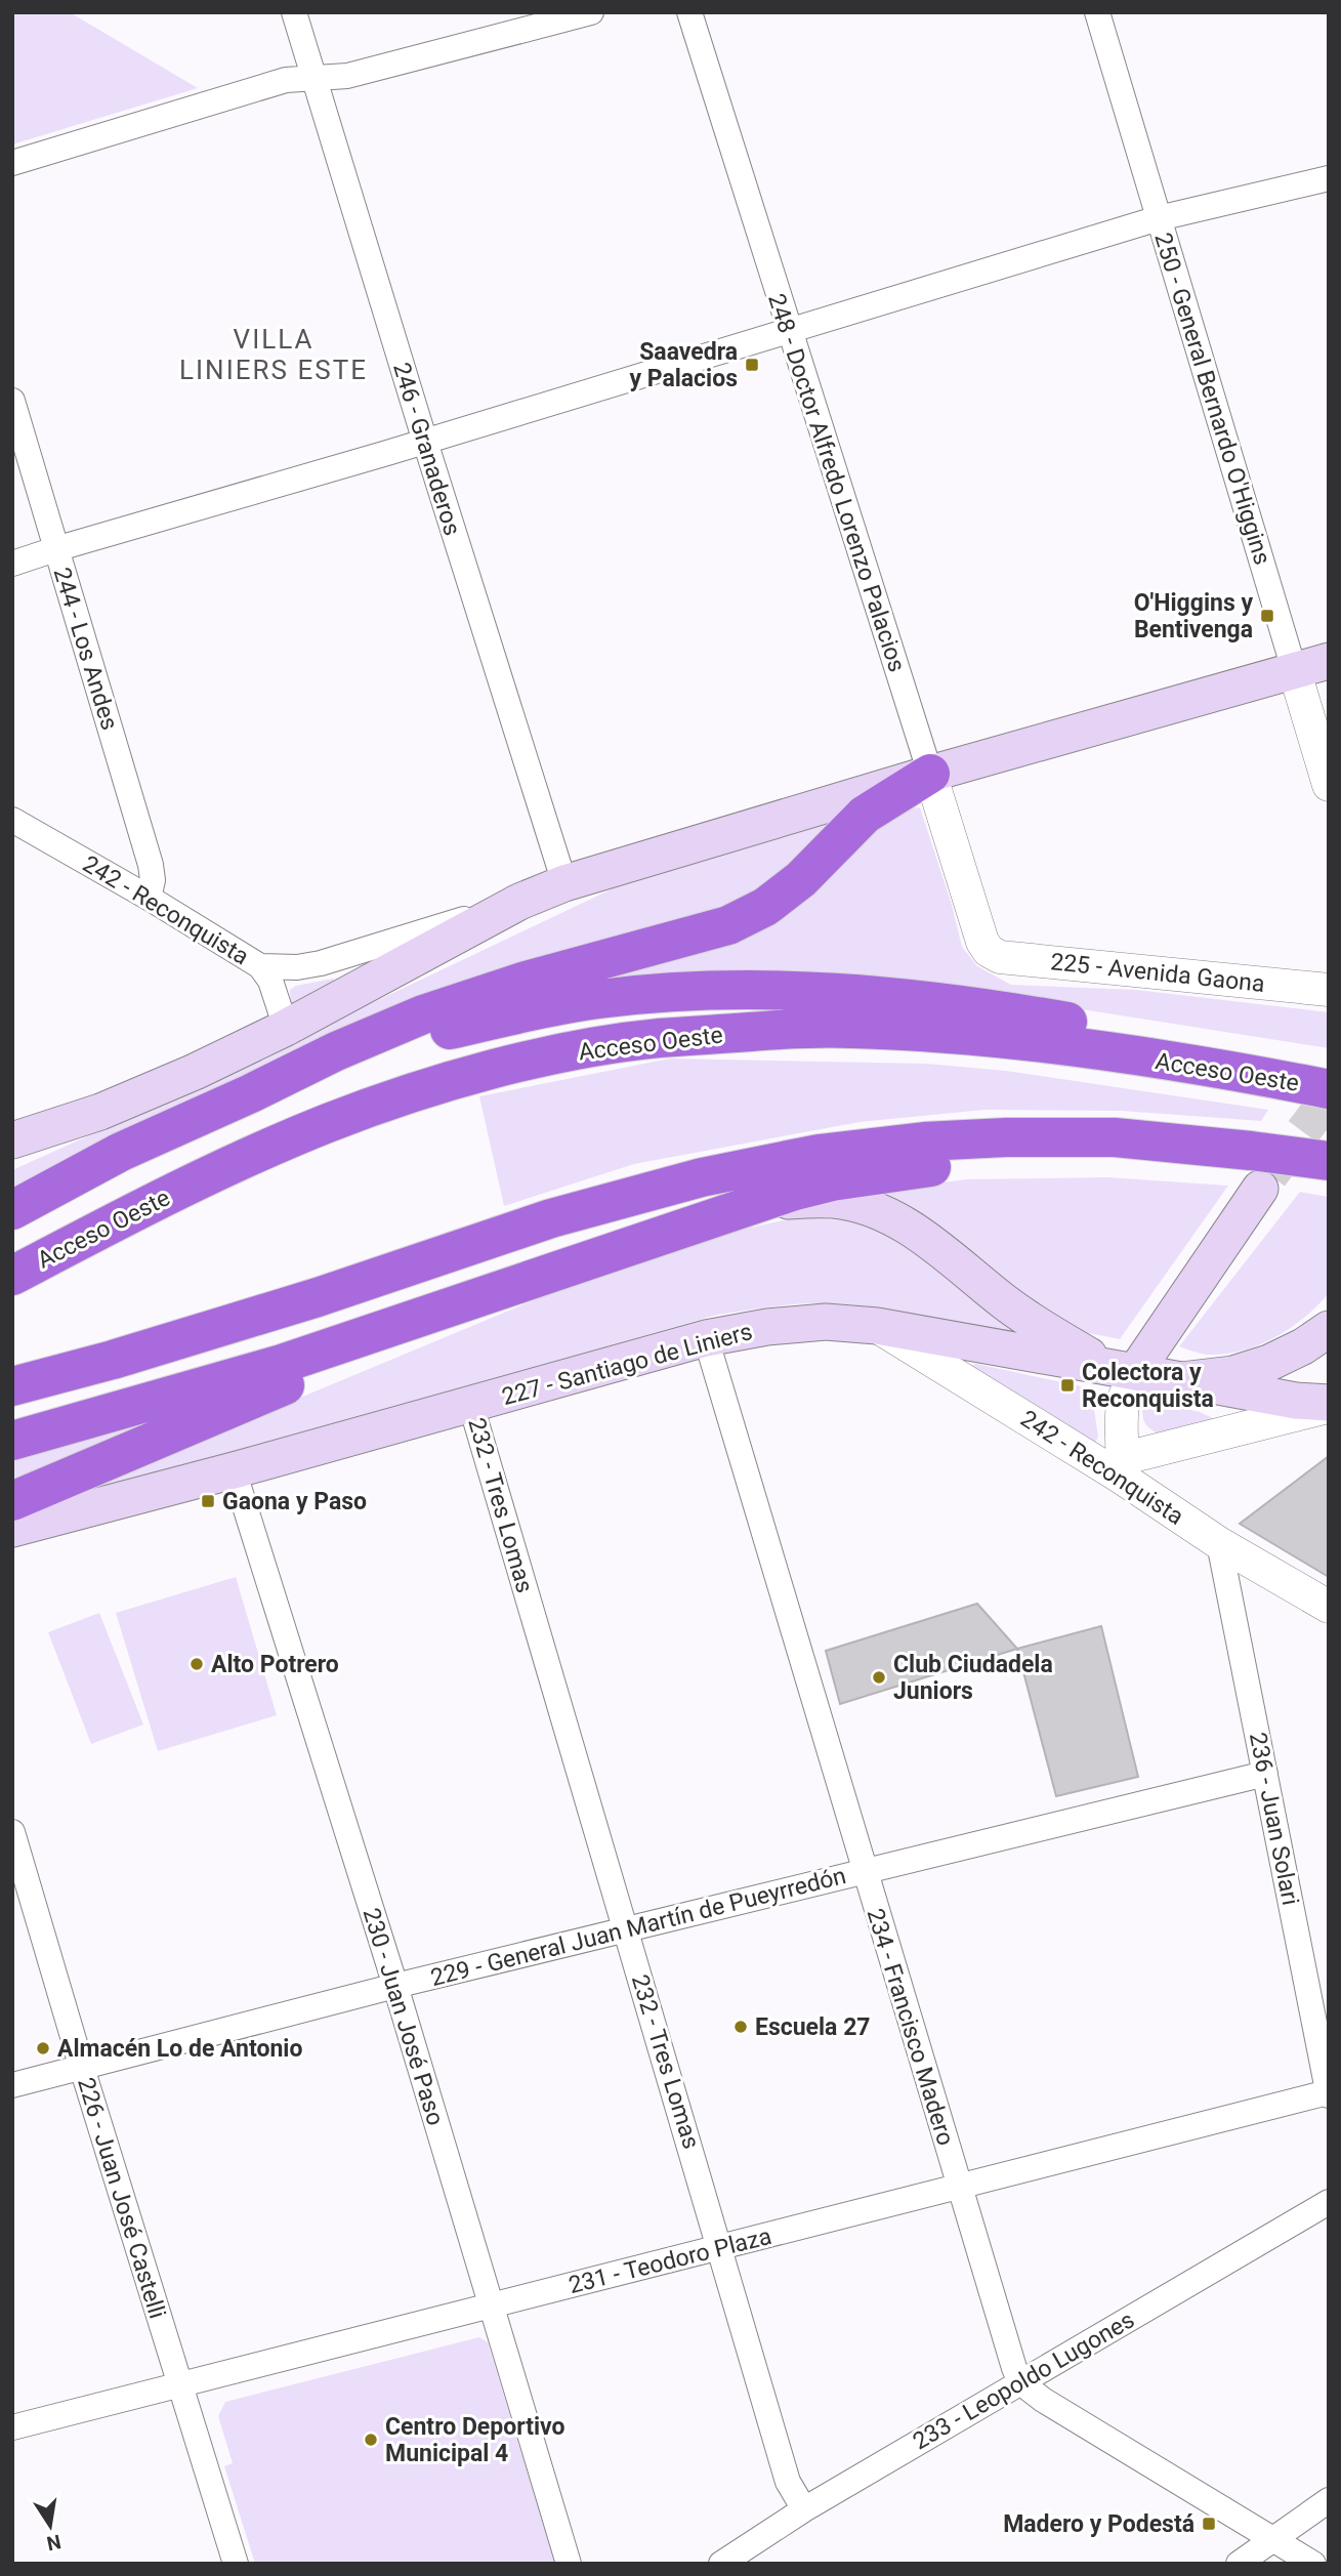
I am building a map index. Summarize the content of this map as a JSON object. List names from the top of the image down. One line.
{"streets":{"highway":["Acceso Oeste"],"main road":["227 - Santiago de Liniers"],"street":["250 - General Bernardo O'Higgins","246 - Granaderos","248 - Doctor Alfredo Lorenzo Palacios","244 - Los Andes","242 - Reconquista","225 - Avenida Gaona","232 - Tres Lomas","236 - Juan Solari","229 - General Juan Martín de Pueyrredón","230 - Juan José Paso","234 - Francisco Madero","226 - Juan José Castelli","231 - Teodoro Plaza","233 - Leopoldo Lugones"]},"crossings":[["248 - Doctor Alfredo Lorenzo Palacios","225 - Avenida Gaona"],["244 - Los Andes","242 - Reconquista"],["242 - Reconquista","227 - Santiago de Liniers"],["242 - Reconquista","236 - Juan Solari"],["227 - Santiago de Liniers","232 - Tres Lomas"],["227 - Santiago de Liniers","230 - Juan José Paso"],["227 - Santiago de Liniers","234 - Francisco Madero"],["232 - Tres Lomas","229 - General Juan Martín de Pueyrredón"],["232 - Tres Lomas","231 - Teodoro Plaza"],["232 - Tres Lomas","233 - Leopoldo Lugones"],["236 - Juan Solari","229 - General Juan Martín de Pueyrredón"],["236 - Juan Solari","231 - Teodoro Plaza"],["229 - General Juan Martín de Pueyrredón","230 - Juan José Paso"],["229 - General Juan Martín de Pueyrredón","234 - Francisco Madero"],["229 - General Juan Martín de Pueyrredón","226 - Juan José Castelli"],["230 - Juan José Paso","231 - Teodoro Plaza"],["234 - Francisco Madero","231 - Teodoro Plaza"],["234 - Francisco Madero","233 - Leopoldo Lugones"],["226 - Juan José Castelli","231 - Teodoro Plaza"]],"districts":["VILLA LINIERS ESTE"],"places":{"transit":["Saavedra y Palacios","O'Higgins y Bentivenga","Colectora y Reconquista","Gaona y Paso","Madero y Podestá"],"other":["Alto Potrero","Club Ciudadela Juniors","Escuela 27","Almacén Lo de Antonio","Centro Deportivo Municipal 4"]},"north":"bottom"}
